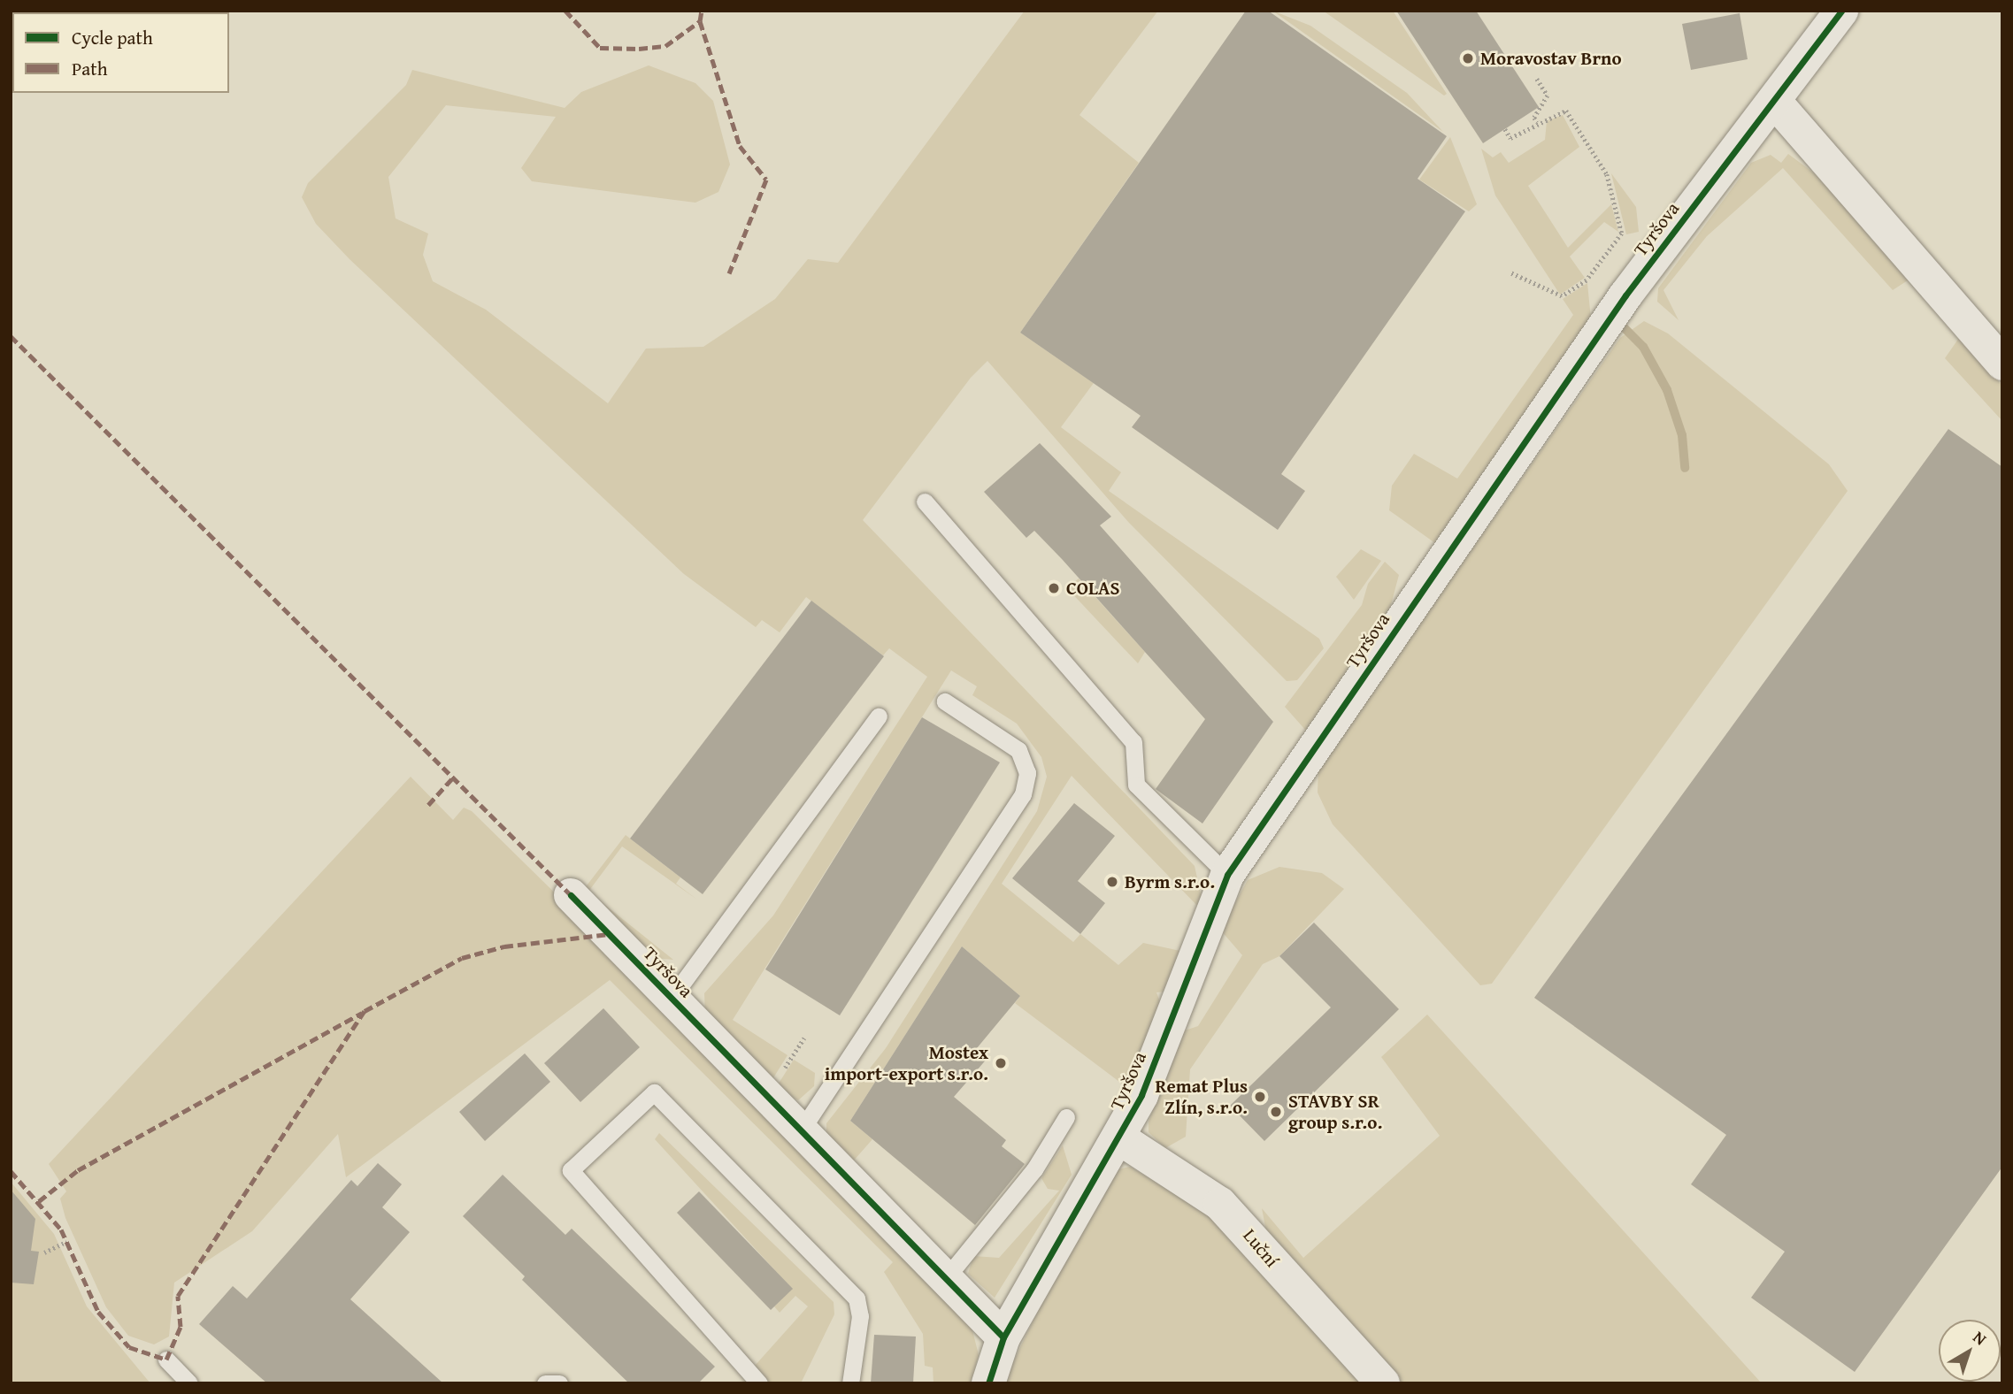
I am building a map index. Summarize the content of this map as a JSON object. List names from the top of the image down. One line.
{"streets":{"street":["Tyršova","Luční"]},"crossings":[["Tyršova","Luční"]],"places":["Moravostav Brno","COLAS","Byrm s.r.o.","Mostex import-export s.r.o.","Remat Plus Zlín, s.r.o.","STAVBY SR group s.r.o."],"legend":["Cycle path","Path"],"north":"top right"}
